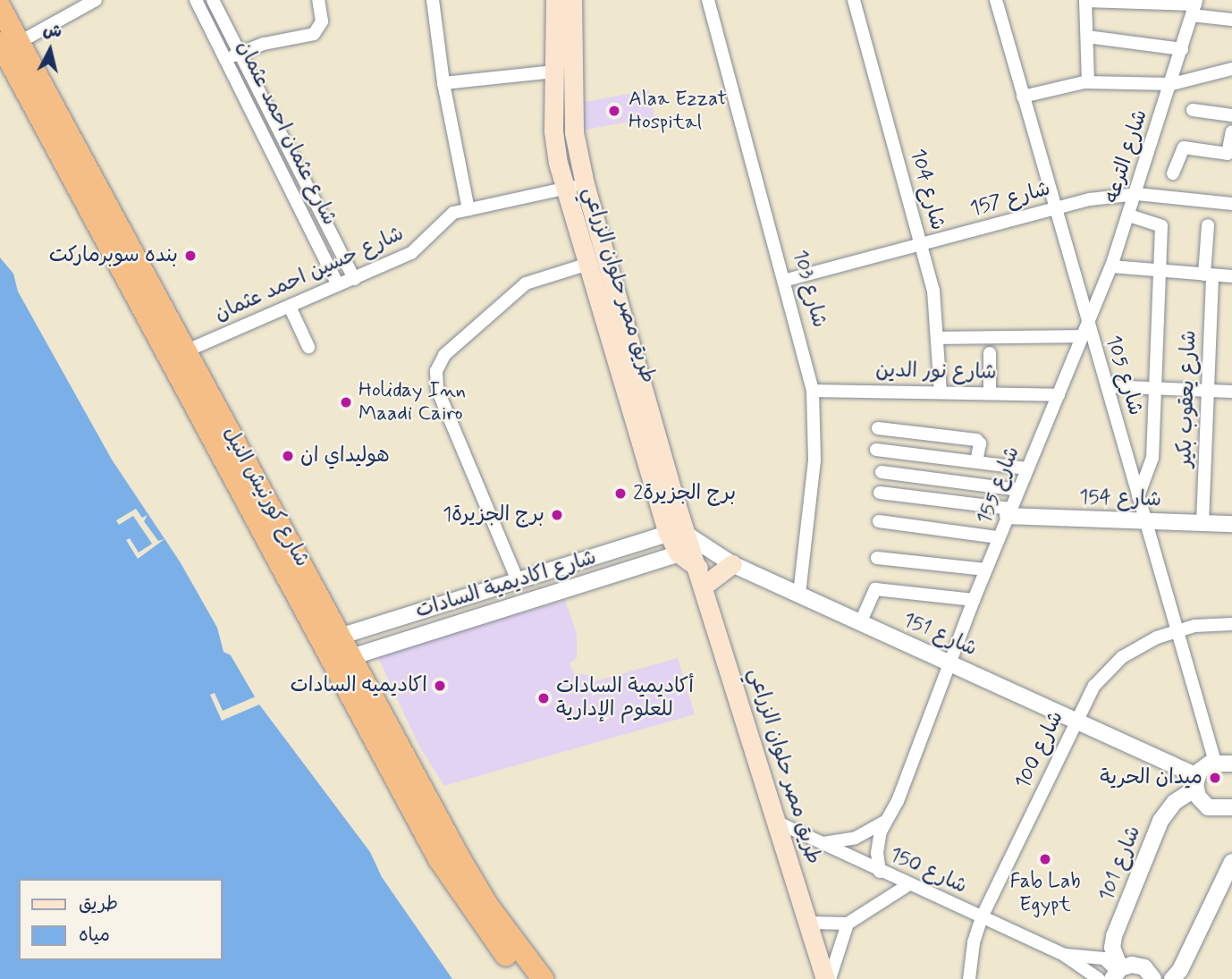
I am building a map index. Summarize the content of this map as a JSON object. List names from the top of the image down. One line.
{"streets":{"highway":["شارع كورنيش النيل"],"main road":["طريق مصر حلوان الزراعي"],"street":["شارع عثمان احمد عثمان","شارع الترعه","شارع 104","شارع 157","شارع حسين احمد عثمان","شارع 103","شارع نور الدين","شارع 105","شارع يعقوب بكير","شارع 155","شارع 154","شارع اكاديمية السادات","شارع 151","شارع 100","شارع 101","شارع 150"]},"crossings":[["شارع عثمان احمد عثمان","شارع حسين احمد عثمان"],["شارع الترعه","شارع 157"],["شارع الترعه","شارع 105"],["شارع الترعه","شارع 155"],["شارع 104","شارع 157"],["شارع 104","شارع نور الدين"],["شارع 157","شارع 103"],["شارع 157","شارع 105"],["شارع حسين احمد عثمان","طريق مصر حلوان الزراعي"],["شارع حسين احمد عثمان","شارع كورنيش النيل"],["طريق مصر حلوان الزراعي","شارع اكاديمية السادات"],["طريق مصر حلوان الزراعي","شارع 151"],["طريق مصر حلوان الزراعي","شارع 150"],["شارع 103","شارع نور الدين"],["شارع 103","شارع 151"],["شارع نور الدين","شارع 155"],["شارع 105","شارع 155"],["شارع 105","شارع 154"],["شارع 105","شارع 100"],["شارع 105","شارع 101"],["شارع يعقوب بكير","شارع 154"],["شارع 155","شارع 154"],["شارع 155","شارع 151"],["شارع كورنيش النيل","شارع اكاديمية السادات"],["شارع اكاديمية السادات","شارع 151"],["شارع 151","شارع 100"],["شارع 151","شارع 101"],["شارع 100","شارع 150"],["شارع 101","شارع 150"]],"places":["Alaa Ezzat Hospital","بنده سوبرماركت","Holiday Inn Maadi Cairo","هوليداي ان","برج الجزيرة2","برج الجزيرة1","اكاديميه السادات","أكاديمية السادات للعلوم الإدارية","ميدان الحرية","Fab Lab Egypt"],"legend":["طريق","مياه"],"north":"top"}
